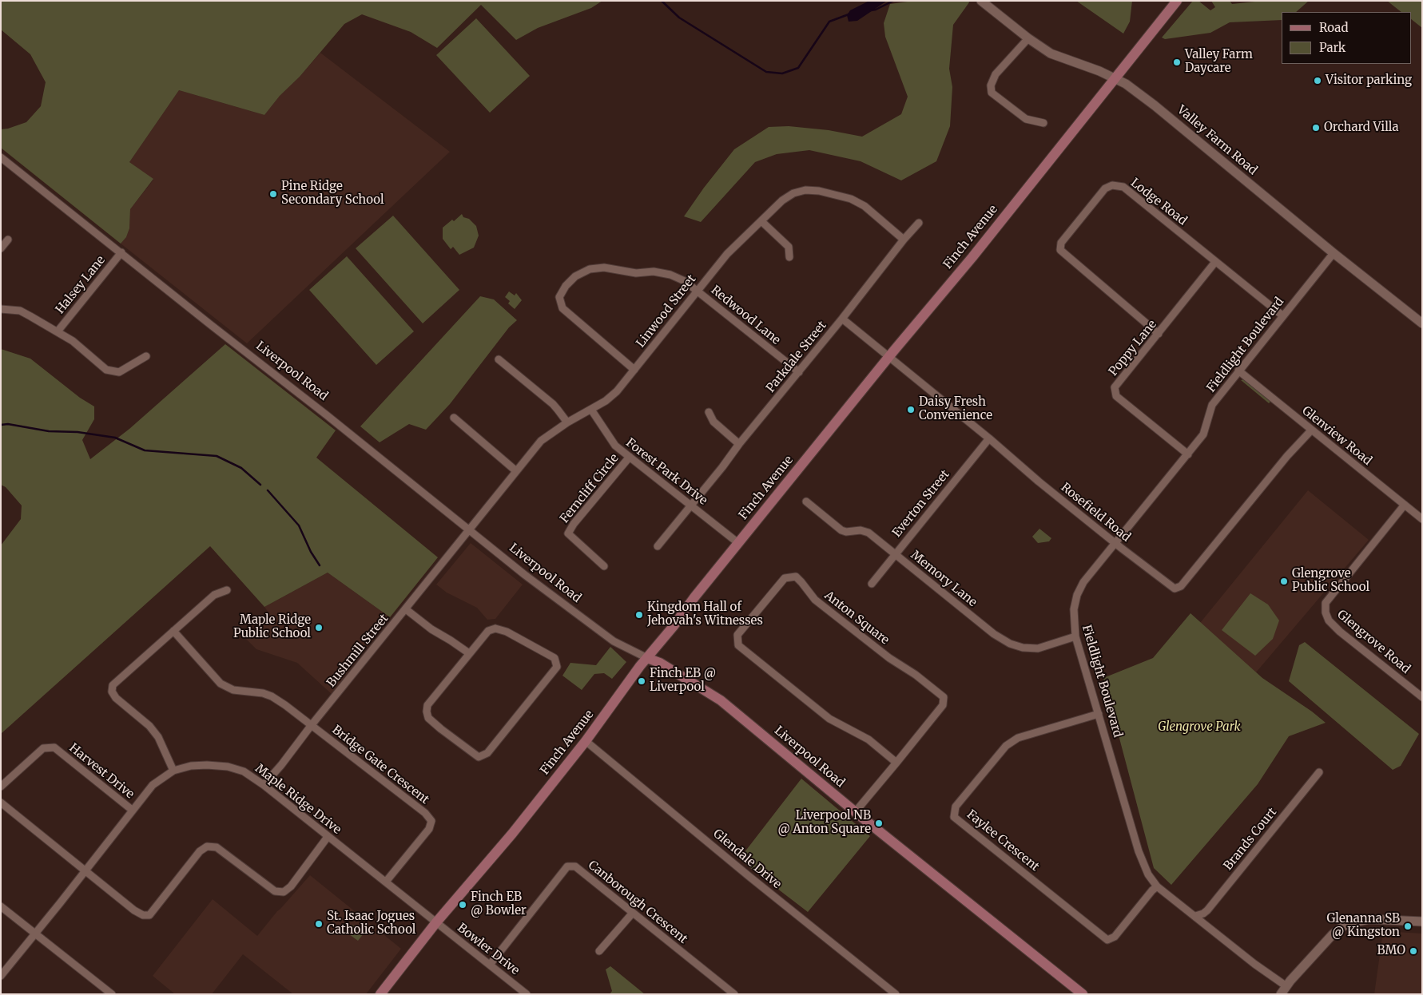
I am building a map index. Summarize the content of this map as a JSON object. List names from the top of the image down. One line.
{"streets":{"main road":["Finch Avenue","Liverpool Road"],"street":["Valley Farm Road","Lodge Road","Halsey Lane","Linwood Street","Redwood Lane","Fieldlight Boulevard","Poppy Lane","Parkdale Street","Glenview Road","Forest Park Drive","Ferncliff Circle","Everton Street","Rosefield Road","Memory Lane","Anton Square","Glengrove Road","Bushmill Street","Bridge Gate Crescent","Harvest Drive","Maple Ridge Drive","Brands Court","Faylee Crescent","Glendale Drive","Canborough Crescent","Bowler Drive"]},"crossings":[["Valley Farm Road","Finch Avenue"],["Valley Farm Road","Fieldlight Boulevard"],["Lodge Road","Fieldlight Boulevard"],["Lodge Road","Poppy Lane"],["Finch Avenue","Liverpool Road"],["Finch Avenue","Forest Park Drive"],["Finch Avenue","Rosefield Road"],["Finch Avenue","Maple Ridge Drive"],["Finch Avenue","Glendale Drive"],["Finch Avenue","Bowler Drive"],["Halsey Lane","Liverpool Road"],["Linwood Street","Redwood Lane"],["Linwood Street","Parkdale Street"],["Linwood Street","Liverpool Road"],["Linwood Street","Forest Park Drive"],["Linwood Street","Bushmill Street"],["Redwood Lane","Parkdale Street"],["Fieldlight Boulevard","Poppy Lane"],["Fieldlight Boulevard","Glenview Road"],["Fieldlight Boulevard","Rosefield Road"],["Fieldlight Boulevard","Memory Lane"],["Fieldlight Boulevard","Brands Court"],["Fieldlight Boulevard","Faylee Crescent"],["Parkdale Street","Forest Park Drive"],["Parkdale Street","Rosefield Road"],["Liverpool Road","Anton Square"],["Liverpool Road","Bushmill Street"],["Glenview Road","Rosefield Road"],["Glenview Road","Glengrove Road"],["Forest Park Drive","Ferncliff Circle"],["Everton Street","Rosefield Road"],["Everton Street","Memory Lane"],["Bushmill Street","Bridge Gate Crescent"],["Bushmill Street","Maple Ridge Drive"],["Bridge Gate Crescent","Maple Ridge Drive"],["Harvest Drive","Maple Ridge Drive"],["Maple Ridge Drive","Bowler Drive"],["Canborough Crescent","Bowler Drive"]],"parks":["Glengrove Park"],"places":["Valley Farm Daycare","Visitor parking","Orchard Villa","Pine Ridge Secondary School","Daisy Fresh Convenience","Glengrove Public School","Kingdom Hall of Jehovah's Witnesses","Maple Ridge Public School","Finch EB @ Liverpool","Liverpool NB @ Anton Square","Finch EB @ Bowler","St. Isaac Jogues Catholic School","Glenanna SB @ Kingston","BMO"],"legend":["Road","Park"]}
